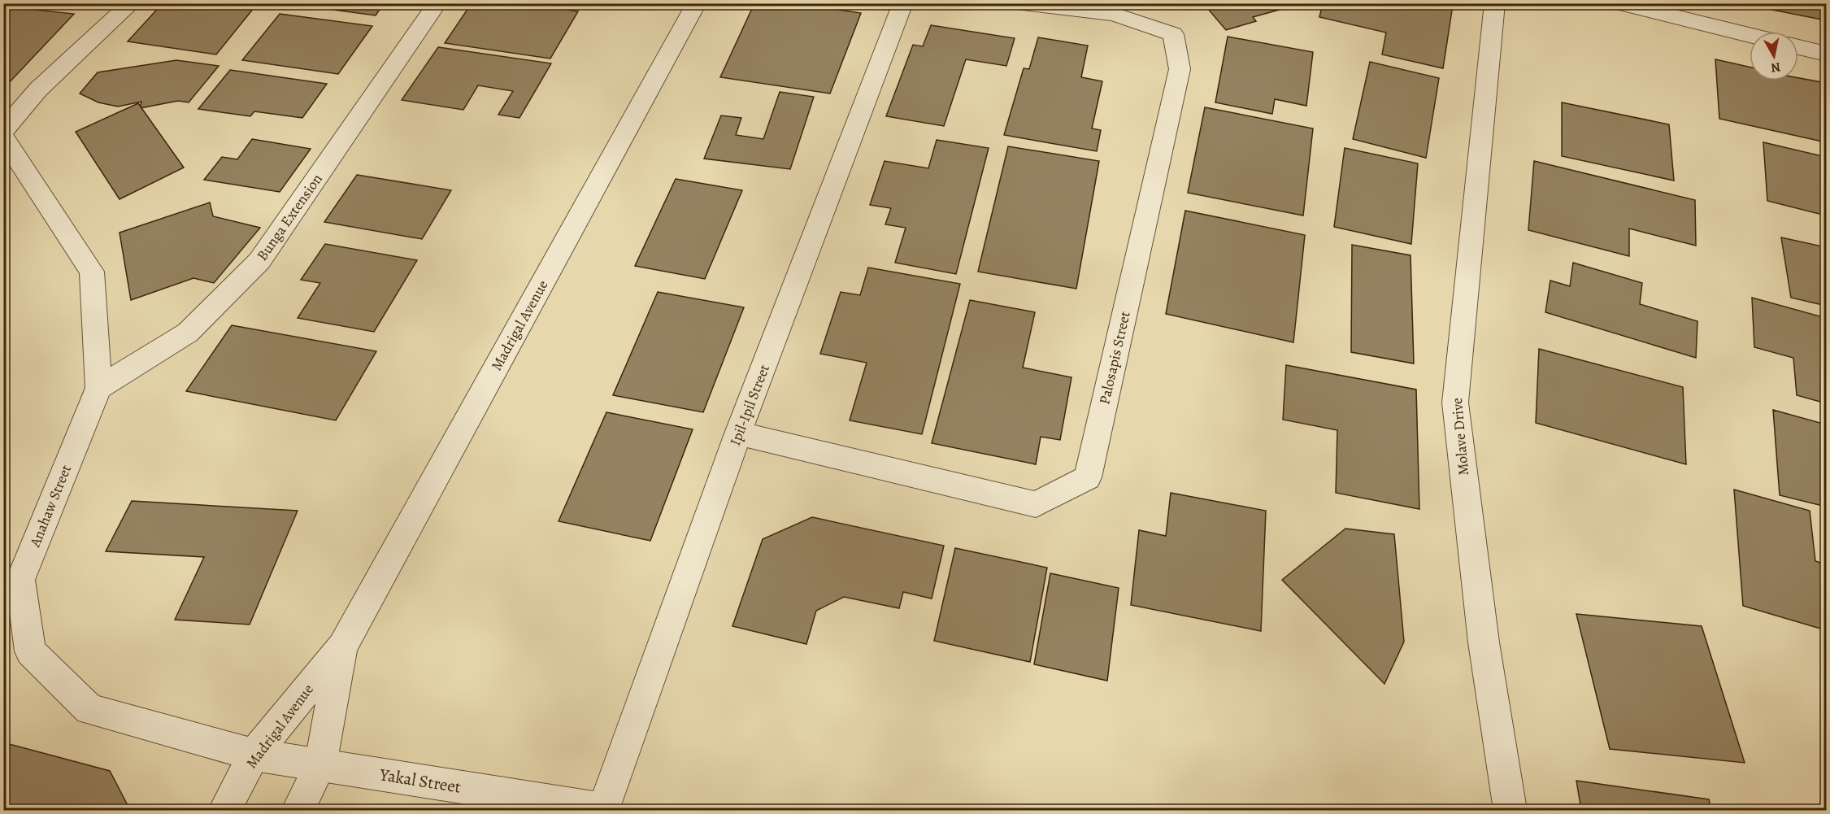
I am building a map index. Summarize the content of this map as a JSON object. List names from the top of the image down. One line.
{"streets":{"street":["Bunga Extension","Madrigal Avenue","Palosapis Street","Ipil-Ipil Street","Molave Drive","Anahaw Street","Yakal Street"]},"crossings":[["Bunga Extension","Anahaw Street"],["Madrigal Avenue","Anahaw Street"],["Madrigal Avenue","Yakal Street"],["Palosapis Street","Ipil-Ipil Street"],["Ipil-Ipil Street","Yakal Street"],["Anahaw Street","Yakal Street"]],"north":"bottom"}
